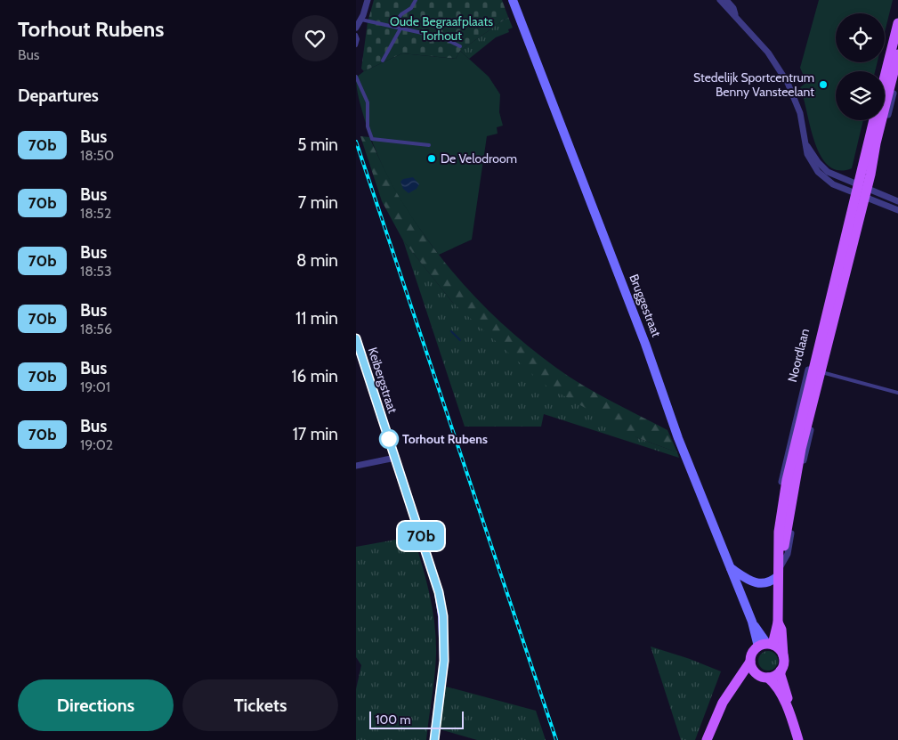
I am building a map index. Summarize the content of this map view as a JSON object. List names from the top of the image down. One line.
{"streets":{"main road":["Noordlaan"],"street":["Bruggestraat","Keibergstraat"]},"crossings":[["Bruggestraat","Noordlaan"]],"parks":["Oude Begraafplaats Torhout"],"places":["Stedelijk Sportcentrum Benny Vansteelant","De Velodroom","Torhout Rubens"],"lines":["bus line 70b"],"scale_bar":"100 m","page":{"heading":[["Torhout Rubens","Bus"],"Departures"],"on_map":"70b","list":[{"mark":"70b","name":"Bus","note":"18:50","value":"5 min"},{"mark":"70b","name":"Bus","note":"18:52","value":"7 min"},{"mark":"70b","name":"Bus","note":"18:53","value":"8 min"},{"mark":"70b","name":"Bus","note":"18:56","value":"11 min"},{"mark":"70b","name":"Bus","note":"19:01","value":"16 min"},{"mark":"70b","name":"Bus","note":"19:02","value":"17 min"}],"buttons":["Directions","Tickets"],"scale":"100 m"}}
